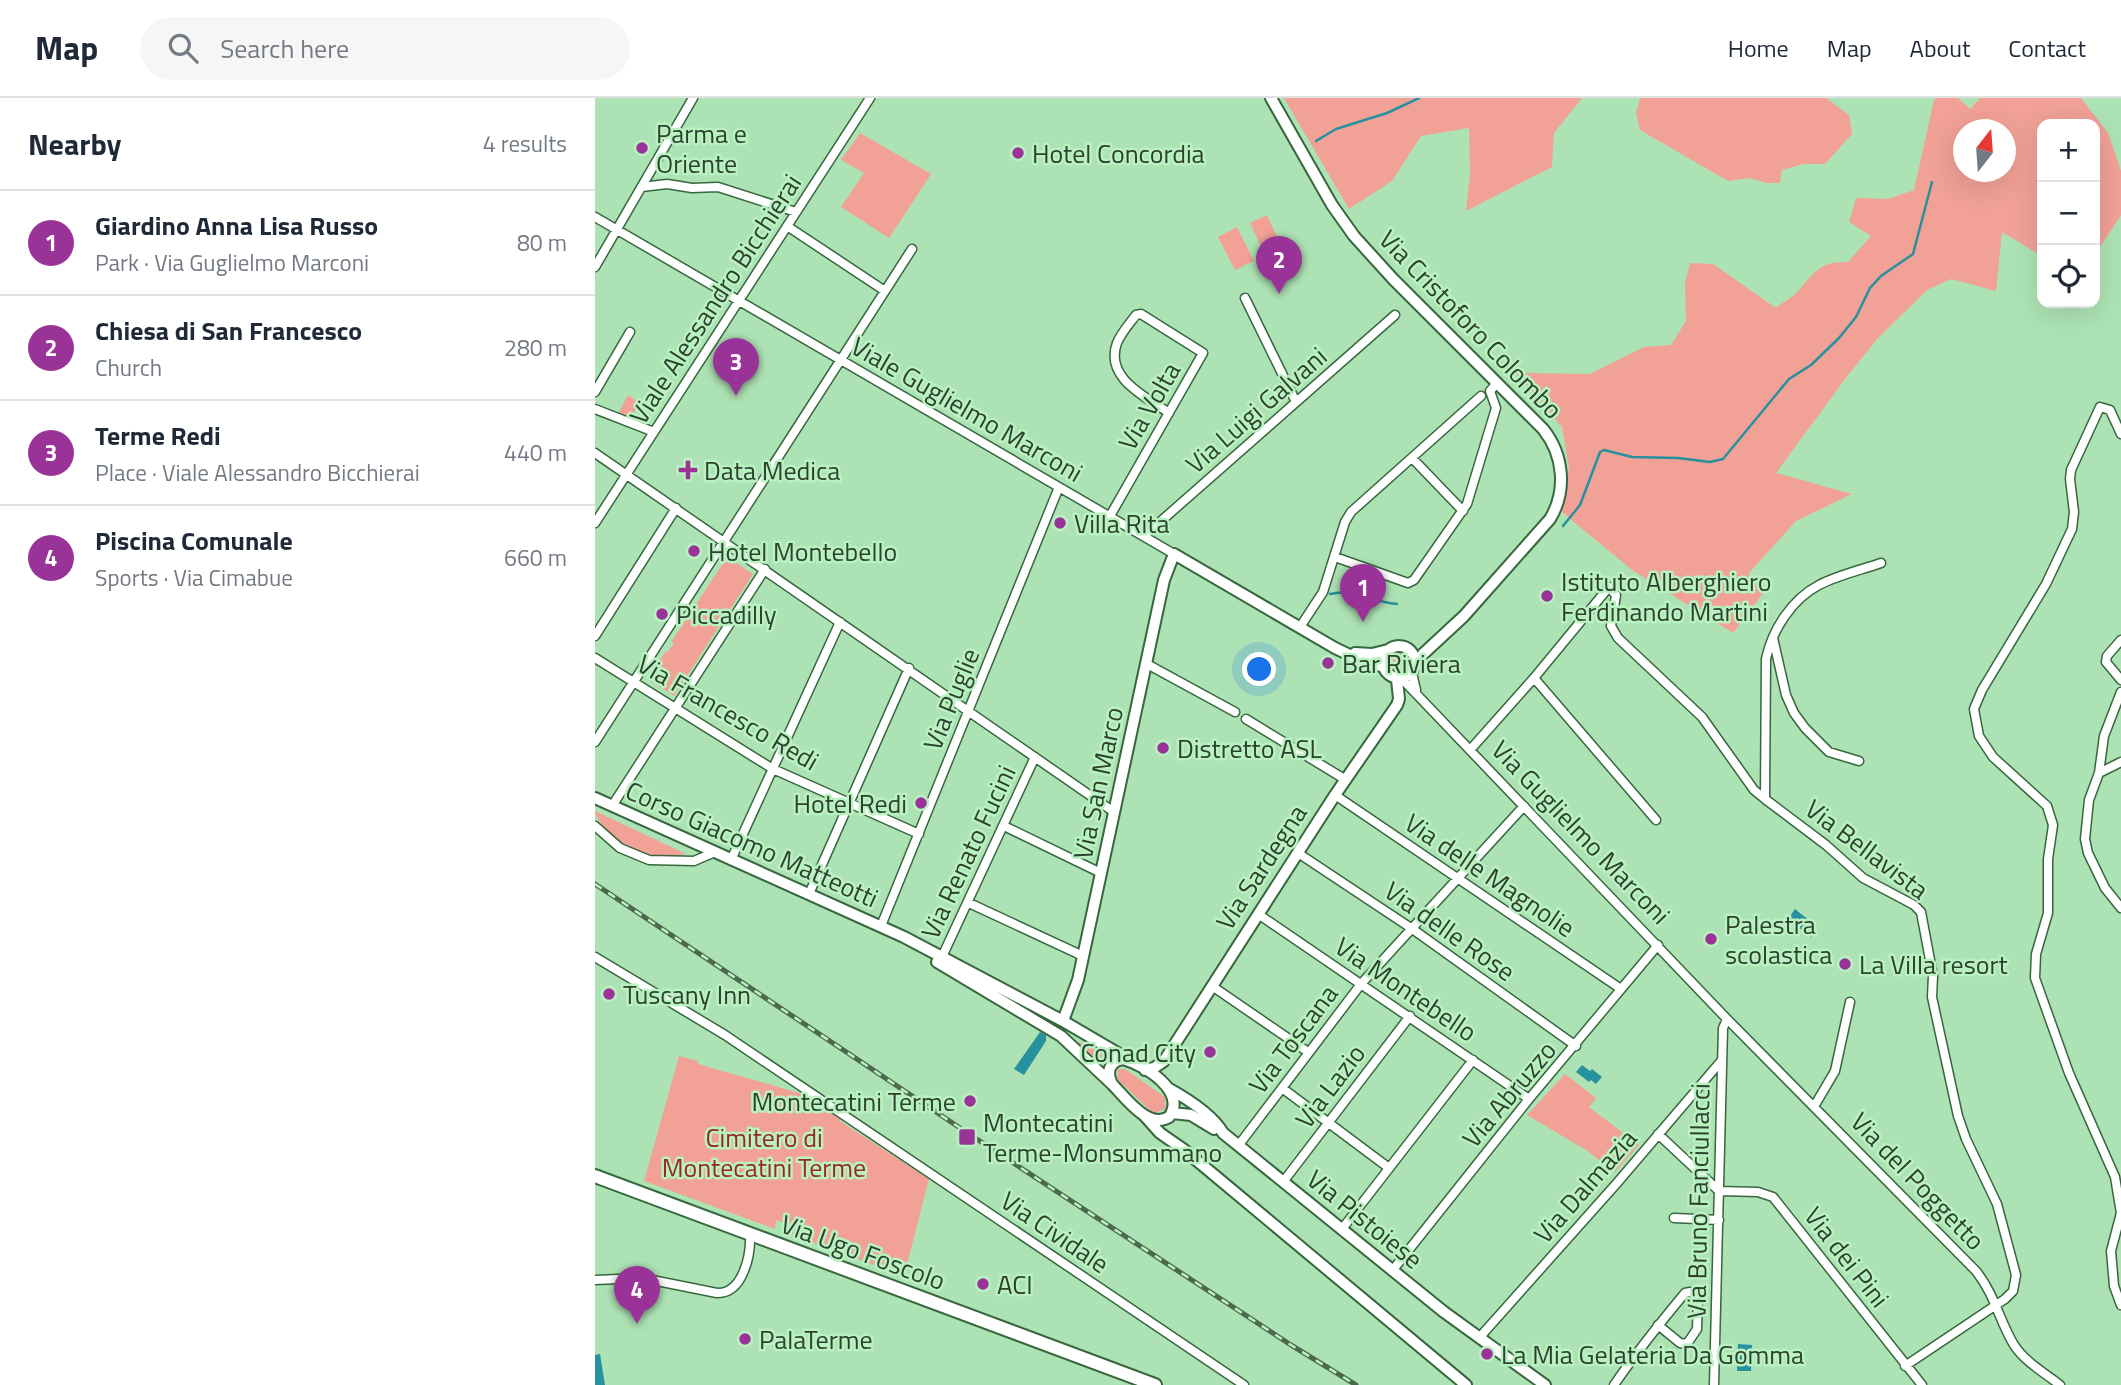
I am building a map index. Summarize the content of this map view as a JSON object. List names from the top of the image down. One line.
{"streets":{"main road":["Via Cristoforo Colombo","Via San Marco","Via Guglielmo Marconi","Corso Giacomo Matteotti","Via Sardegna","Via Pistoiese","Via Ugo Foscolo"],"street":["Viale Alessandro Bicchierai","Via Volta","Viale Guglielmo Marconi","Via Luigi Galvani","Via Puglie","Via Francesco Redi","Via Bellavista","Via Renato Fucini","Via delle Magnolie","Via delle Rose","Via Montebello","Via Toscana","Via Lazio","Via Abruzzo","Via del Poggetto","Via Dalmazia","Via Bruno Fanciullacci","Via Cividale","Via dei Pini"]},"crossings":[["Viale Alessandro Bicchierai","Viale Guglielmo Marconi"],["Via Cristoforo Colombo","Via Guglielmo Marconi"],["Via Cristoforo Colombo","Via Sardegna"],["Via Volta","Viale Guglielmo Marconi"],["Viale Guglielmo Marconi","Via Luigi Galvani"],["Viale Guglielmo Marconi","Via Puglie"],["Viale Guglielmo Marconi","Via San Marco"],["Via Puglie","Via Francesco Redi"],["Via Puglie","Corso Giacomo Matteotti"],["Via San Marco","Corso Giacomo Matteotti"],["Via Guglielmo Marconi","Via Sardegna"],["Via Guglielmo Marconi","Via Toscana"],["Via Guglielmo Marconi","Via Abruzzo"],["Via Guglielmo Marconi","Via del Poggetto"],["Via Guglielmo Marconi","Via Bruno Fanciullacci"],["Corso Giacomo Matteotti","Via Renato Fucini"],["Corso Giacomo Matteotti","Via Sardegna"],["Corso Giacomo Matteotti","Via Pistoiese"],["Via Bellavista","Via del Poggetto"],["Via Bellavista","Via dei Pini"],["Via Sardegna","Via delle Magnolie"],["Via Sardegna","Via delle Rose"],["Via Sardegna","Via Montebello"],["Via Sardegna","Via Pistoiese"],["Via delle Magnolie","Via Toscana"],["Via delle Magnolie","Via Abruzzo"],["Via delle Rose","Via Toscana"],["Via delle Rose","Via Abruzzo"],["Via Montebello","Via Toscana"],["Via Montebello","Via Lazio"],["Via Montebello","Via Abruzzo"],["Via Toscana","Via Pistoiese"],["Via Lazio","Via Pistoiese"],["Via Abruzzo","Via Pistoiese"],["Via del Poggetto","Via Bruno Fanciullacci"],["Via Dalmazia","Via Bruno Fanciullacci"],["Via Dalmazia","Via Pistoiese"],["Via Bruno Fanciullacci","Via dei Pini"]],"parks":["Cimitero di Montecatini Terme"],"places":{"other":["Parma e Oriente","Hotel Concordia","Villa Rita","Hotel Montebello","Istituto Alberghiero Ferdinando Martini","Piccadilly","Bar Riviera","Distretto ASL","Hotel Redi","Palestra scolastica","La Villa resort","Tuscany Inn","Conad City","Montecatini Terme","ACI","PalaTerme","La Mia Gelateria Da Gomma"],"health":["Data Medica"],"transit":["Montecatini Terme-Monsummano"]},"north":"top","page":{"header":"Map","search":"Search here","nav":["Home","Map","About","Contact"],"heading":["Nearby","4 results"],"map_buttons":["+","−"],"list":[{"mark":"1","name":"Giardino Anna Lisa Russo","note":"Park · Via Guglielmo Marconi","value":"80 m"},{"mark":"2","name":"Chiesa di San Francesco","note":"Church","value":"280 m"},{"mark":"3","name":"Terme Redi","note":"Place · Viale Alessandro Bicchierai","value":"440 m"},{"mark":"4","name":"Piscina Comunale","note":"Sports · Via Cimabue","value":"660 m"}],"pins":["2","3","1","4"]}}
